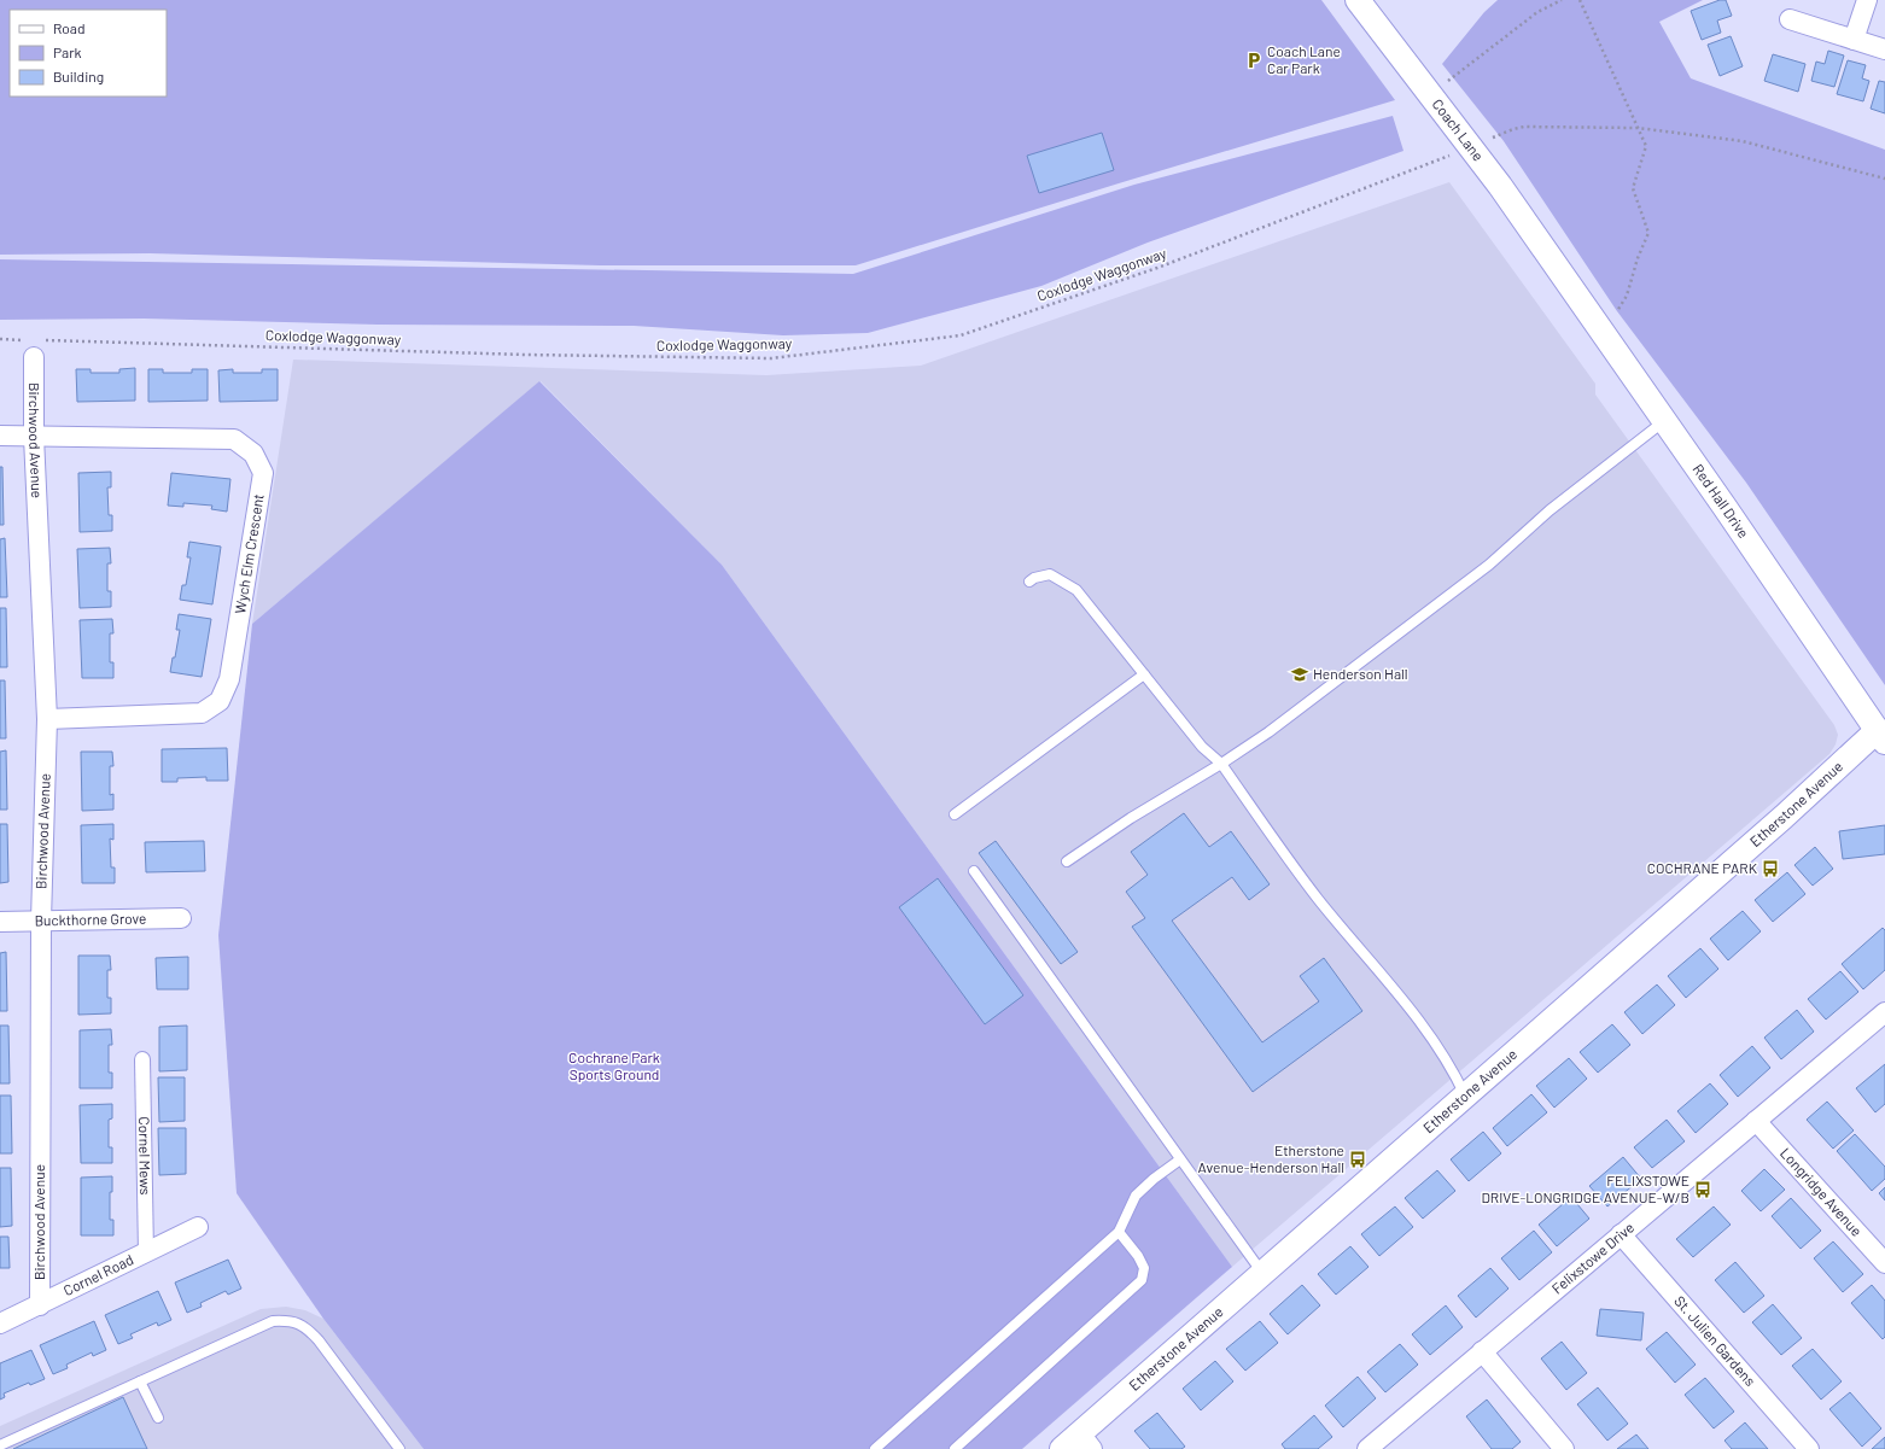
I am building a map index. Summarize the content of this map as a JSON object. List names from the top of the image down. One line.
{"streets":{"street":["Coach Lane","Birchwood Avenue","Red Hall Drive","Wych Elm Crescent","Etherstone Avenue","Buckthorne Grove","Cornel Mews","Longridge Avenue","Felixstowe Drive","Cornel Road","St. Julien Gardens"],"path":["Coxlodge Waggonway"]},"crossings":[["Coach Lane","Coxlodge Waggonway"],["Coach Lane","Red Hall Drive"],["Coxlodge Waggonway","Birchwood Avenue"],["Birchwood Avenue","Wych Elm Crescent"],["Birchwood Avenue","Buckthorne Grove"],["Birchwood Avenue","Cornel Road"],["Red Hall Drive","Etherstone Avenue"],["Cornel Mews","Cornel Road"],["Longridge Avenue","Felixstowe Drive"],["Felixstowe Drive","St. Julien Gardens"]],"parks":["Cochrane Park Sports Ground"],"places":{"parking":["Coach Lane Car Park"],"school or university":["Henderson Hall"],"bus stop":["COCHRANE PARK","Etherstone Avenue-Henderson Hall","FELIXSTOWE DRIVE-LONGRIDGE AVENUE-W/B"]},"legend":["Road","Park","Building"]}
